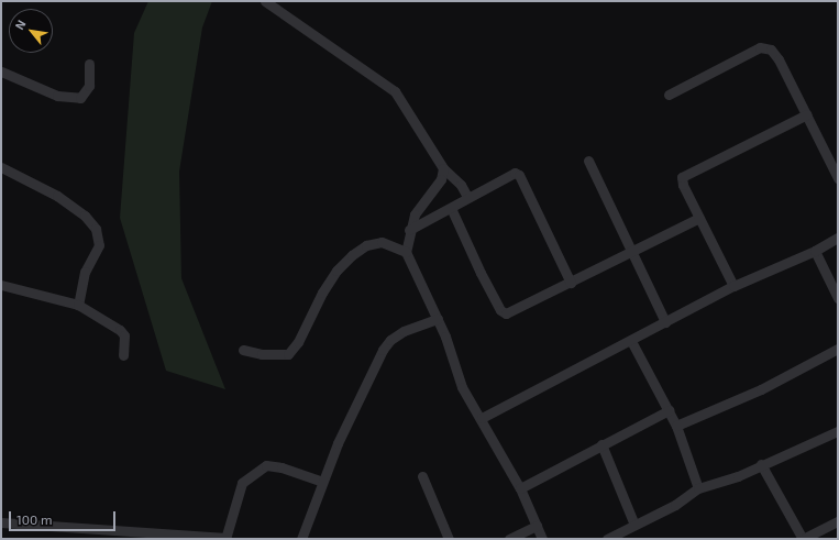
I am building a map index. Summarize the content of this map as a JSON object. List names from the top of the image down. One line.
{"scale_bar":"100 m","north":"top left"}
